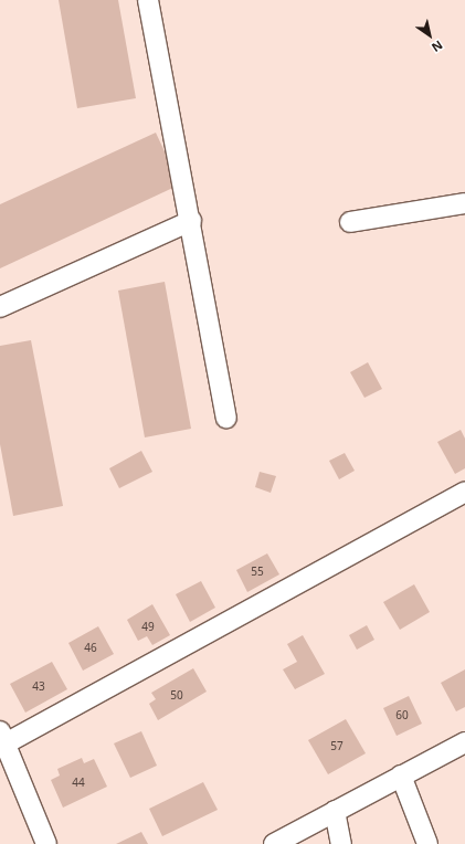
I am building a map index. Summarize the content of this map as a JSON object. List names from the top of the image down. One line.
{"house_numbers":["55","49","46","43","50","60","57","44"],"north":"bottom right"}
